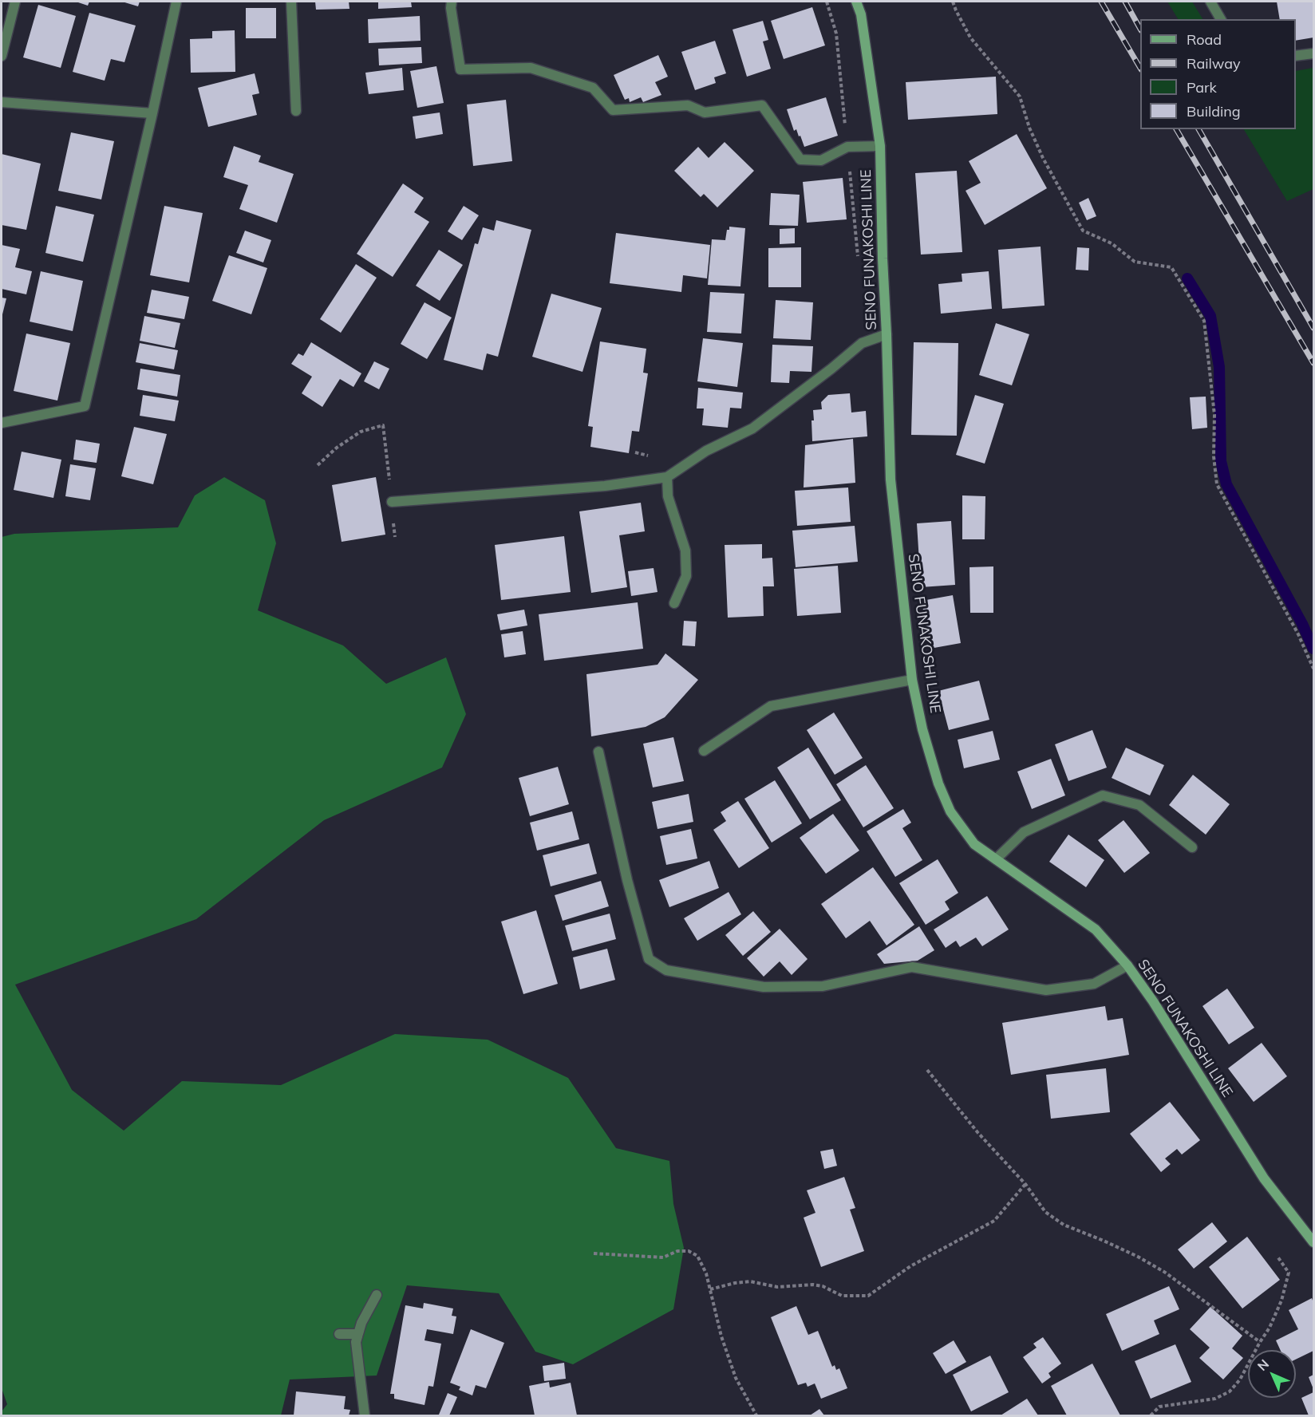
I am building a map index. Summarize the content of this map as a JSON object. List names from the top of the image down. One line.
{"streets":{"main road":["SENO FUNAKOSHI LINE"]},"legend":["Road","Railway","Park","Building"],"north":"top left"}
